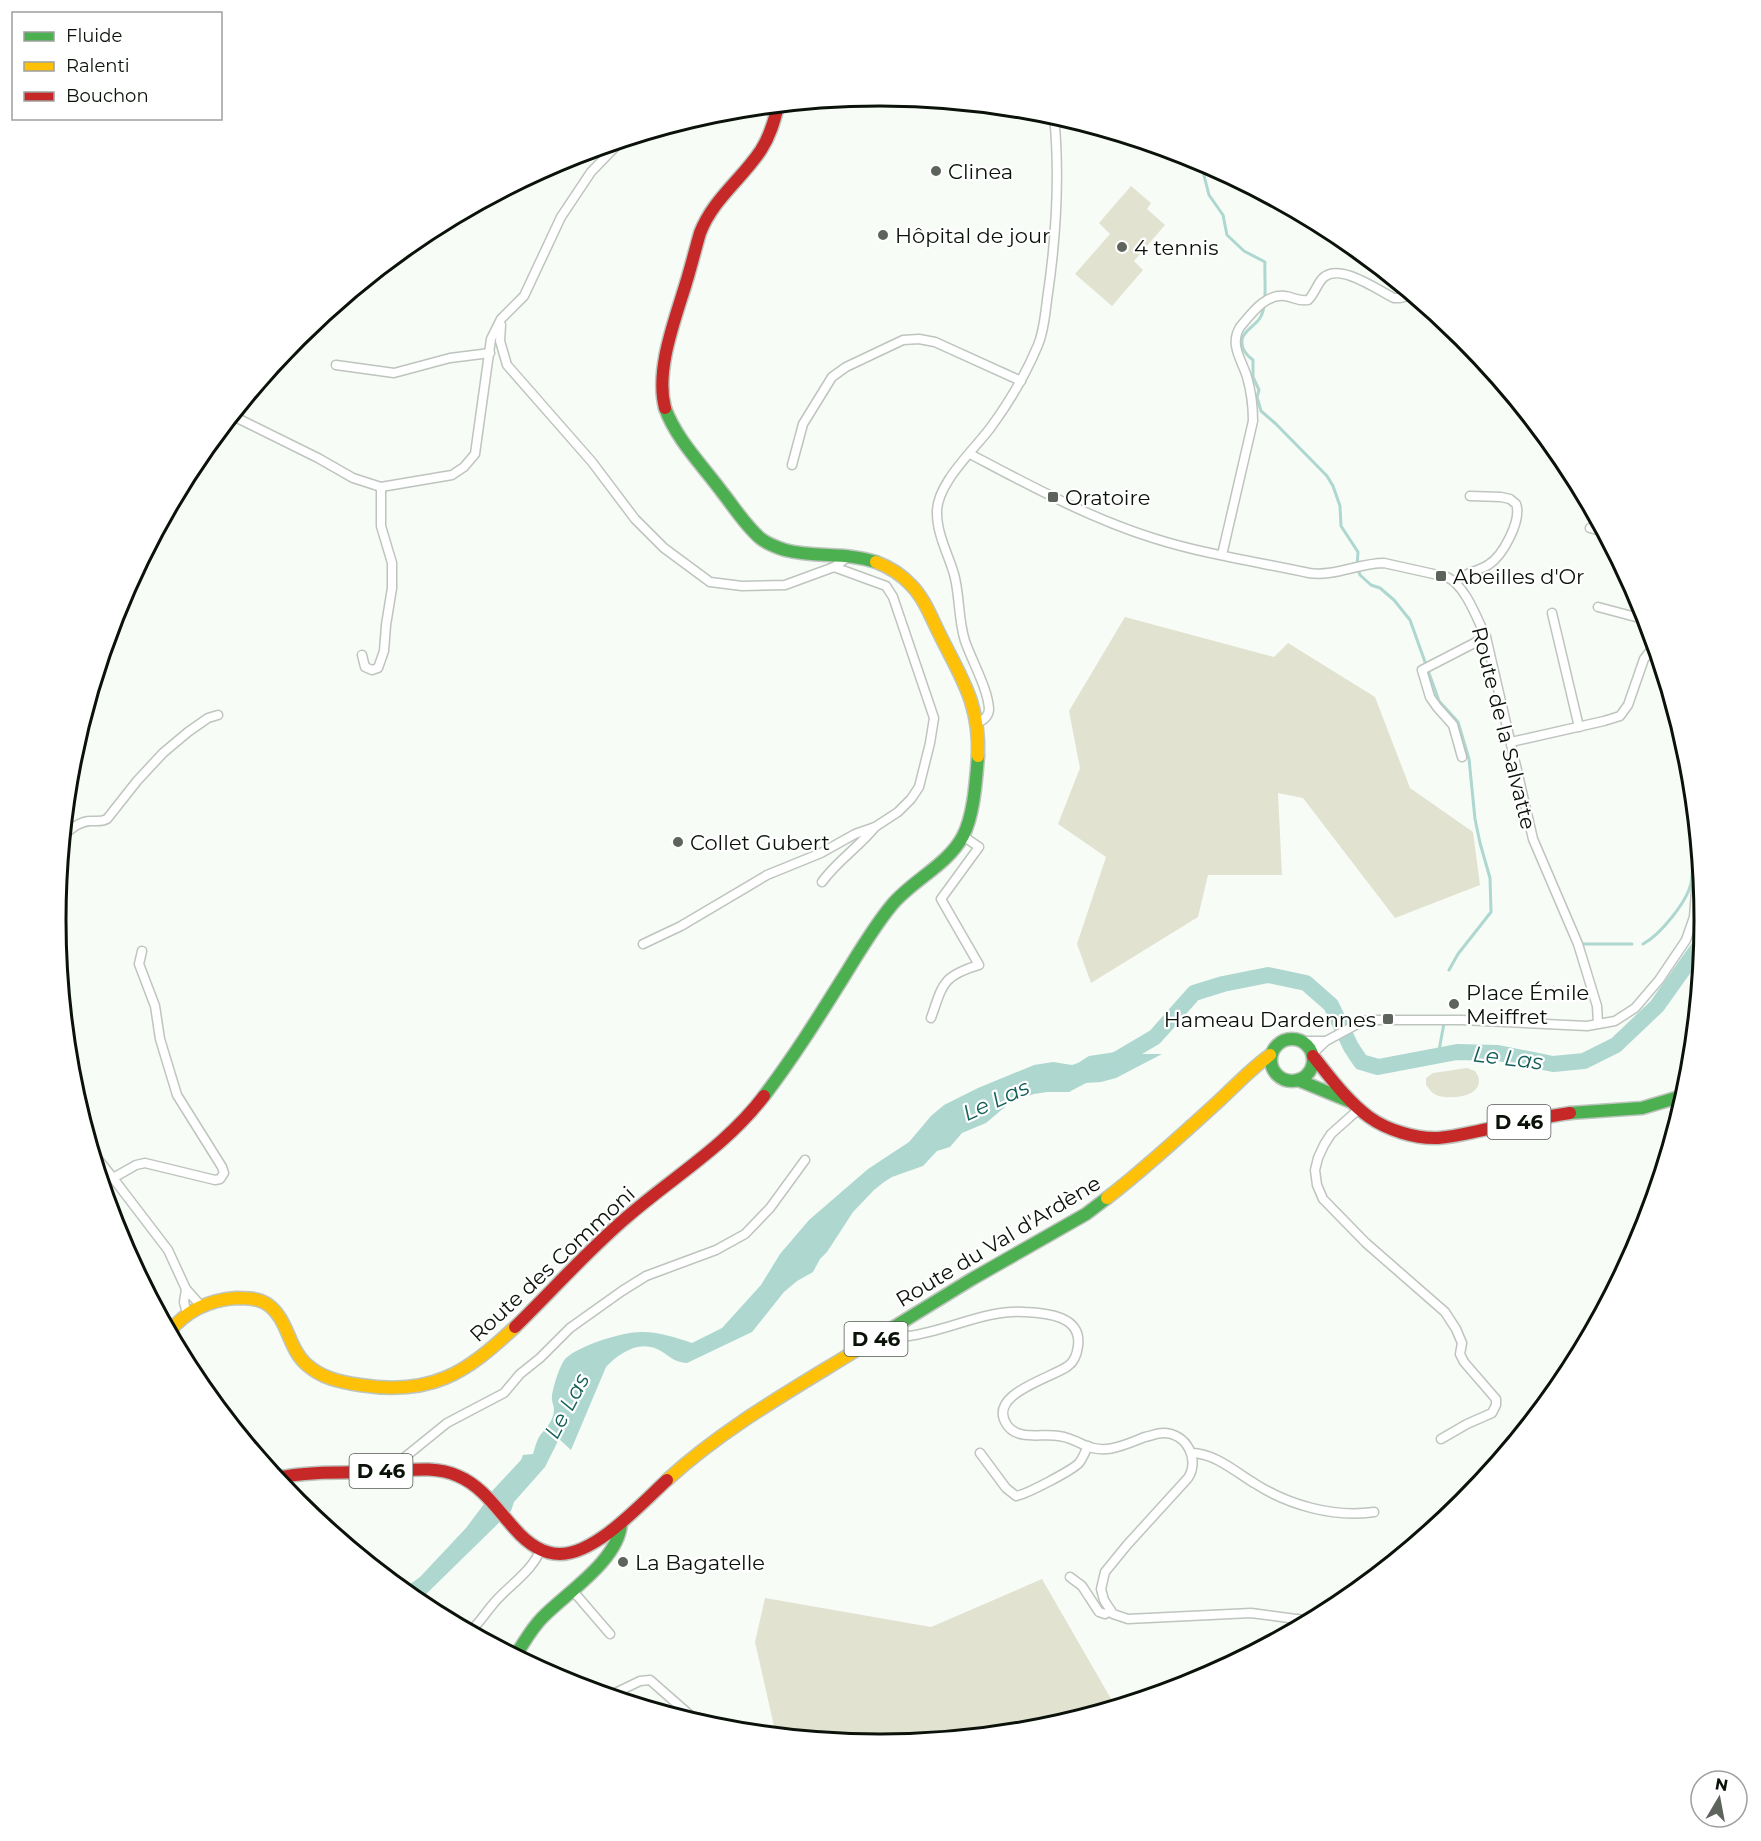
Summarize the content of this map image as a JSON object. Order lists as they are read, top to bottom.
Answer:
{
  "streets": {
    "street": [
      "Route de la Salvatte",
      "D 46",
      "Route du Val d'Ardène",
      "Route des Commoni"
    ]
  },
  "crossings": [
    ["D 46", "Route du Val d'Ardène"]
  ],
  "water": ["Le Las"],
  "places": {
    "other": [
      "Clinea",
      "Hôpital de jour",
      "4 tennis",
      "Collet Gubert",
      "Place Émile Meiffret",
      "La Bagatelle"
    ],
    "transit": ["Oratoire", "Abeilles d'Or", "Hameau Dardennes"]
  },
  "legend": ["Fluide", "Ralenti", "Bouchon"],
  "north": "top"
}
